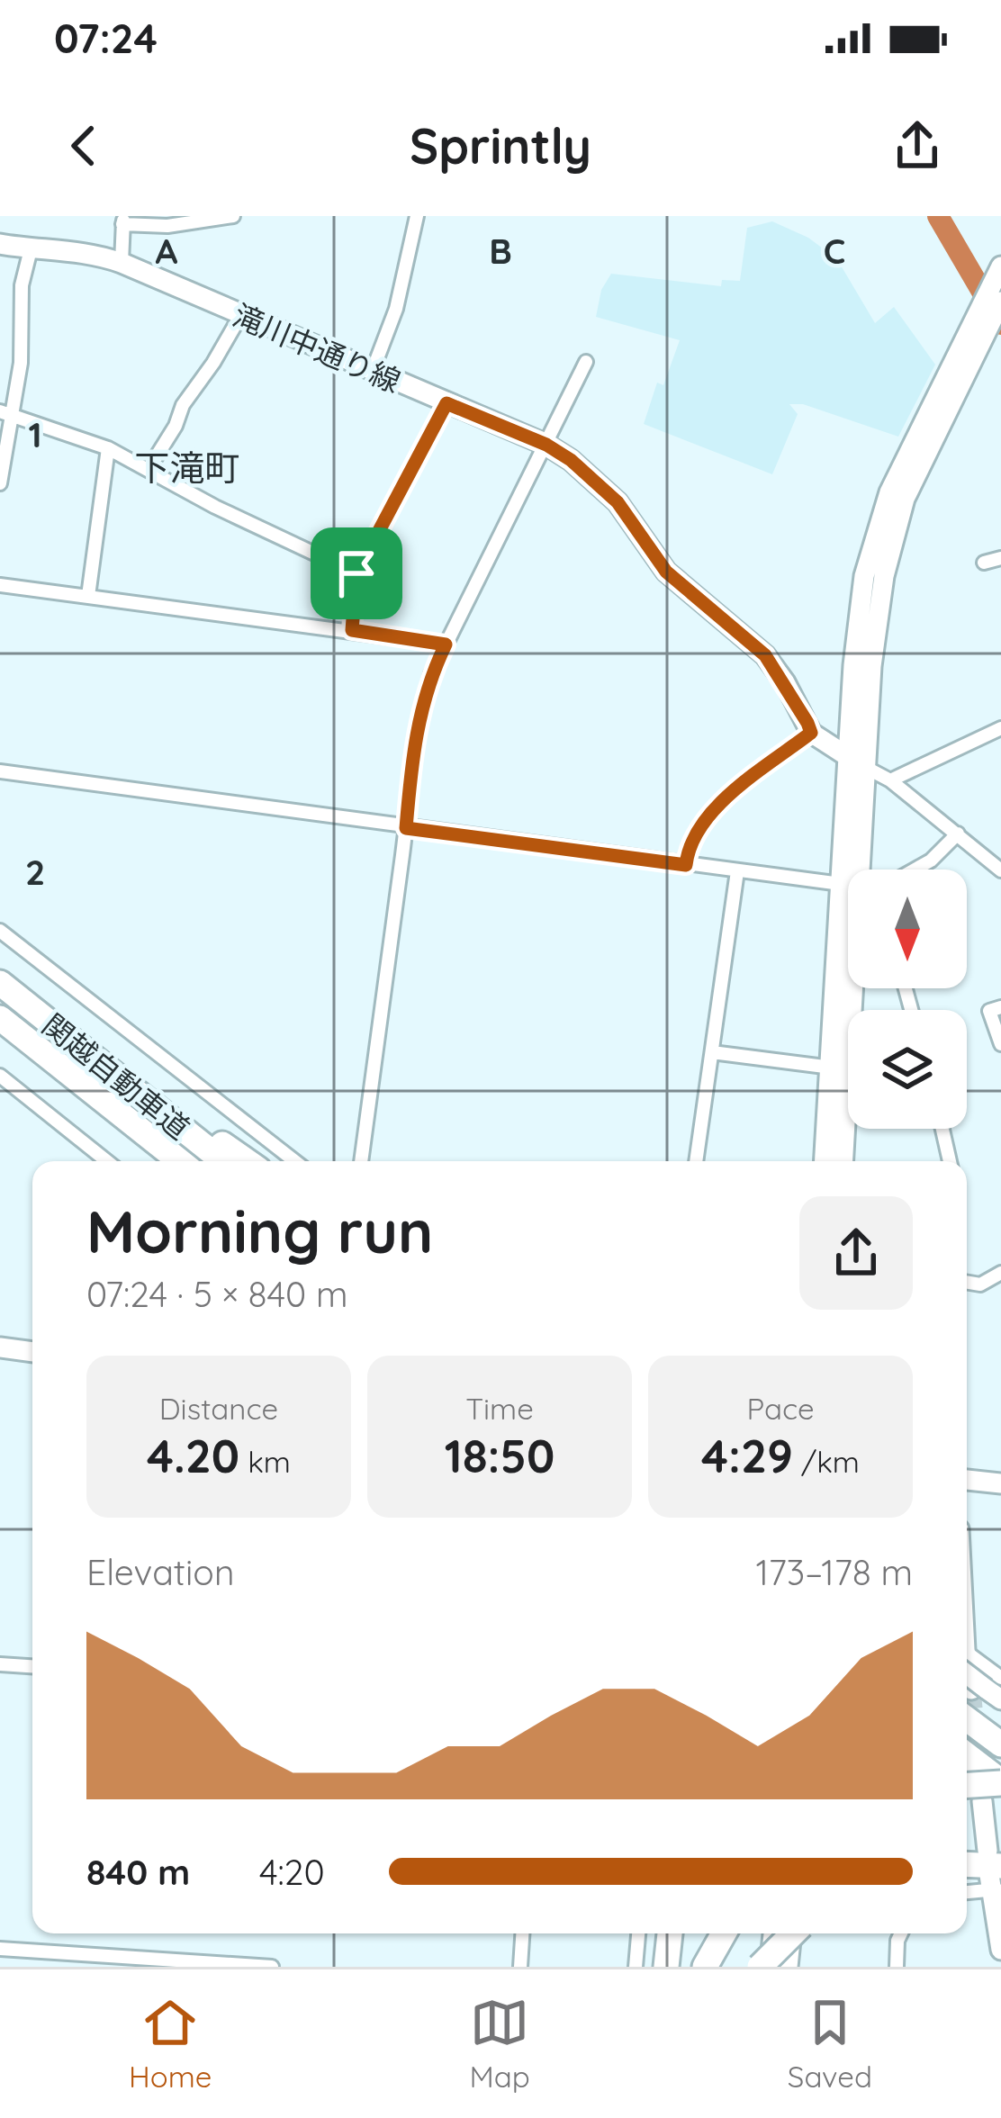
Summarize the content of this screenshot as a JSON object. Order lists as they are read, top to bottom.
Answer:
{
  "streets": {
    "highway": ["関越自動車道"],
    "main road": ["滝川中通り線"]
  },
  "districts": ["下滝町"],
  "north": "bottom",
  "page": {
    "status": "07:24",
    "header": "Sprintly",
    "heading": ["Morning run", "07:24 · 5 × 840 m"],
    "stats": [
      ["Distance", "4.20 km"],
      ["Time", "18:50"],
      ["Pace", "4:29 /km"]
    ],
    "chart": ["Elevation", "173–178 m"],
    "list": [
      {
        "name": "840 m",
        "note": "4:20"
      }
    ],
    "tabs": ["Home", "Map", "Saved"]
  },
  "grid": {
    "columns": ["A", "B", "C"],
    "rows": ["1", "2"]
  }
}
